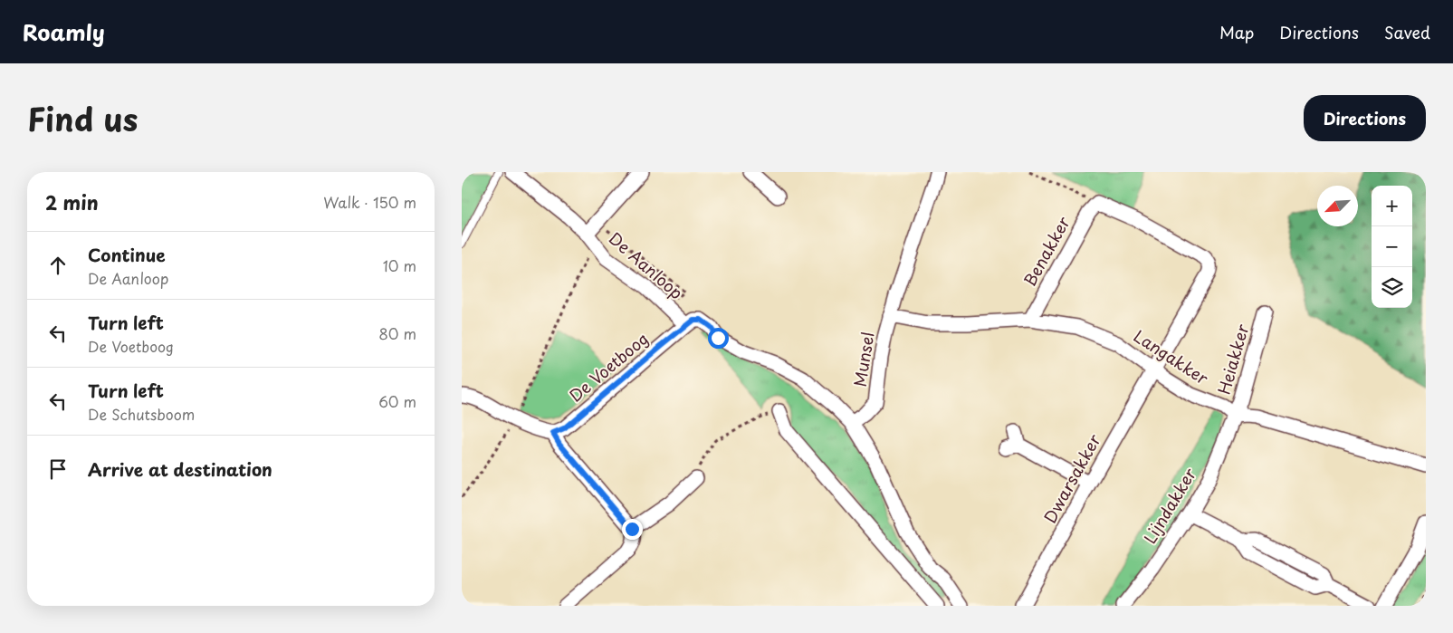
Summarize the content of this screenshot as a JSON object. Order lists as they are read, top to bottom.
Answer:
{
  "streets": {
    "street": [
      "Benakker",
      "De Aanloop",
      "Langakker",
      "Munsel",
      "Heiakker",
      "De Voetboog",
      "Dwarsakker",
      "Lijndakker"
    ]
  },
  "crossings": [
    ["Benakker", "Langakker"],
    ["Benakker", "Dwarsakker"],
    ["De Aanloop", "De Voetboog"],
    ["Langakker", "Munsel"],
    ["Langakker", "Heiakker"],
    ["Langakker", "Dwarsakker"],
    ["Langakker", "Lijndakker"],
    ["Heiakker", "Lijndakker"]
  ],
  "north": "bottom left",
  "page": {
    "header": "Roamly",
    "nav": ["Map", "Directions", "Saved"],
    "title": "Find us",
    "buttons": "Directions",
    "heading": ["2 min", "Walk · 150 m"],
    "map_buttons": ["+", "−"],
    "list": [
      ["Continue", "De Aanloop", "10 m"],
      ["Turn left", "De Voetboog", "80 m"],
      ["Turn left", "De Schutsboom", "60 m"],
      "Arrive at destination"
    ]
  }
}
